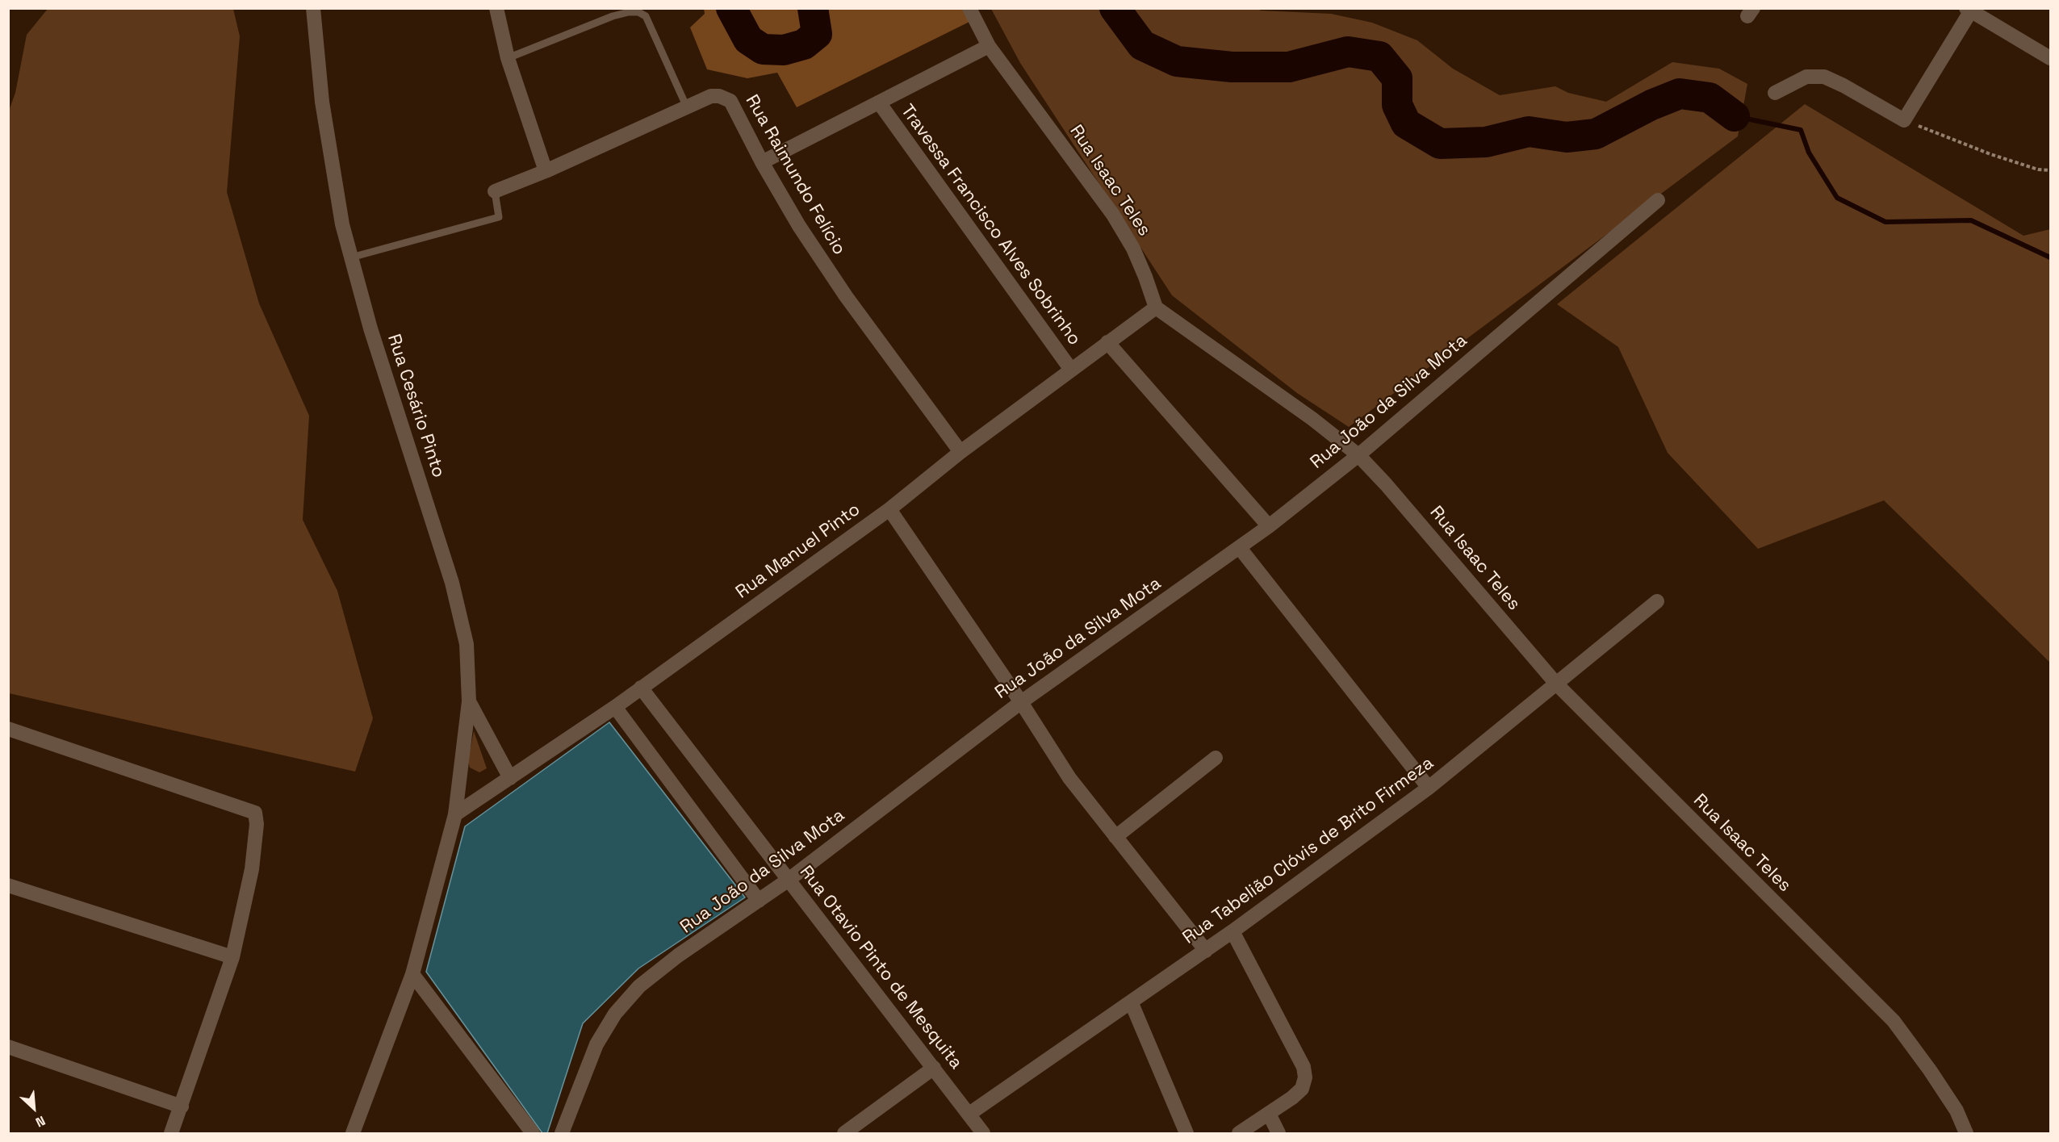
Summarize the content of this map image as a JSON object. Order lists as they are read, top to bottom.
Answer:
{
  "streets": {
    "street": [
      "Rua Raimundo Felício",
      "Rua Isaac Teles",
      "Travessa Francisco Alves Sobrinho",
      "Rua João da Silva Mota",
      "Rua Cesário Pinto",
      "Rua Manuel Pinto",
      "Rua Tabelião Clóvis de Brito Firmeza",
      "Rua Otavio Pinto de Mesquita"
    ]
  },
  "crossings": [
    ["Rua Raimundo Felício", "Rua Manuel Pinto"],
    ["Rua Isaac Teles", "Rua João da Silva Mota"],
    ["Rua Isaac Teles", "Rua Manuel Pinto"],
    ["Rua Isaac Teles", "Rua Tabelião Clóvis de Brito Firmeza"],
    ["Travessa Francisco Alves Sobrinho", "Rua Manuel Pinto"],
    ["Rua João da Silva Mota", "Rua Otavio Pinto de Mesquita"],
    ["Rua Cesário Pinto", "Rua Manuel Pinto"],
    ["Rua Manuel Pinto", "Rua Otavio Pinto de Mesquita"],
    ["Rua Tabelião Clóvis de Brito Firmeza", "Rua Otavio Pinto de Mesquita"]
  ],
  "north": "bottom right"
}
